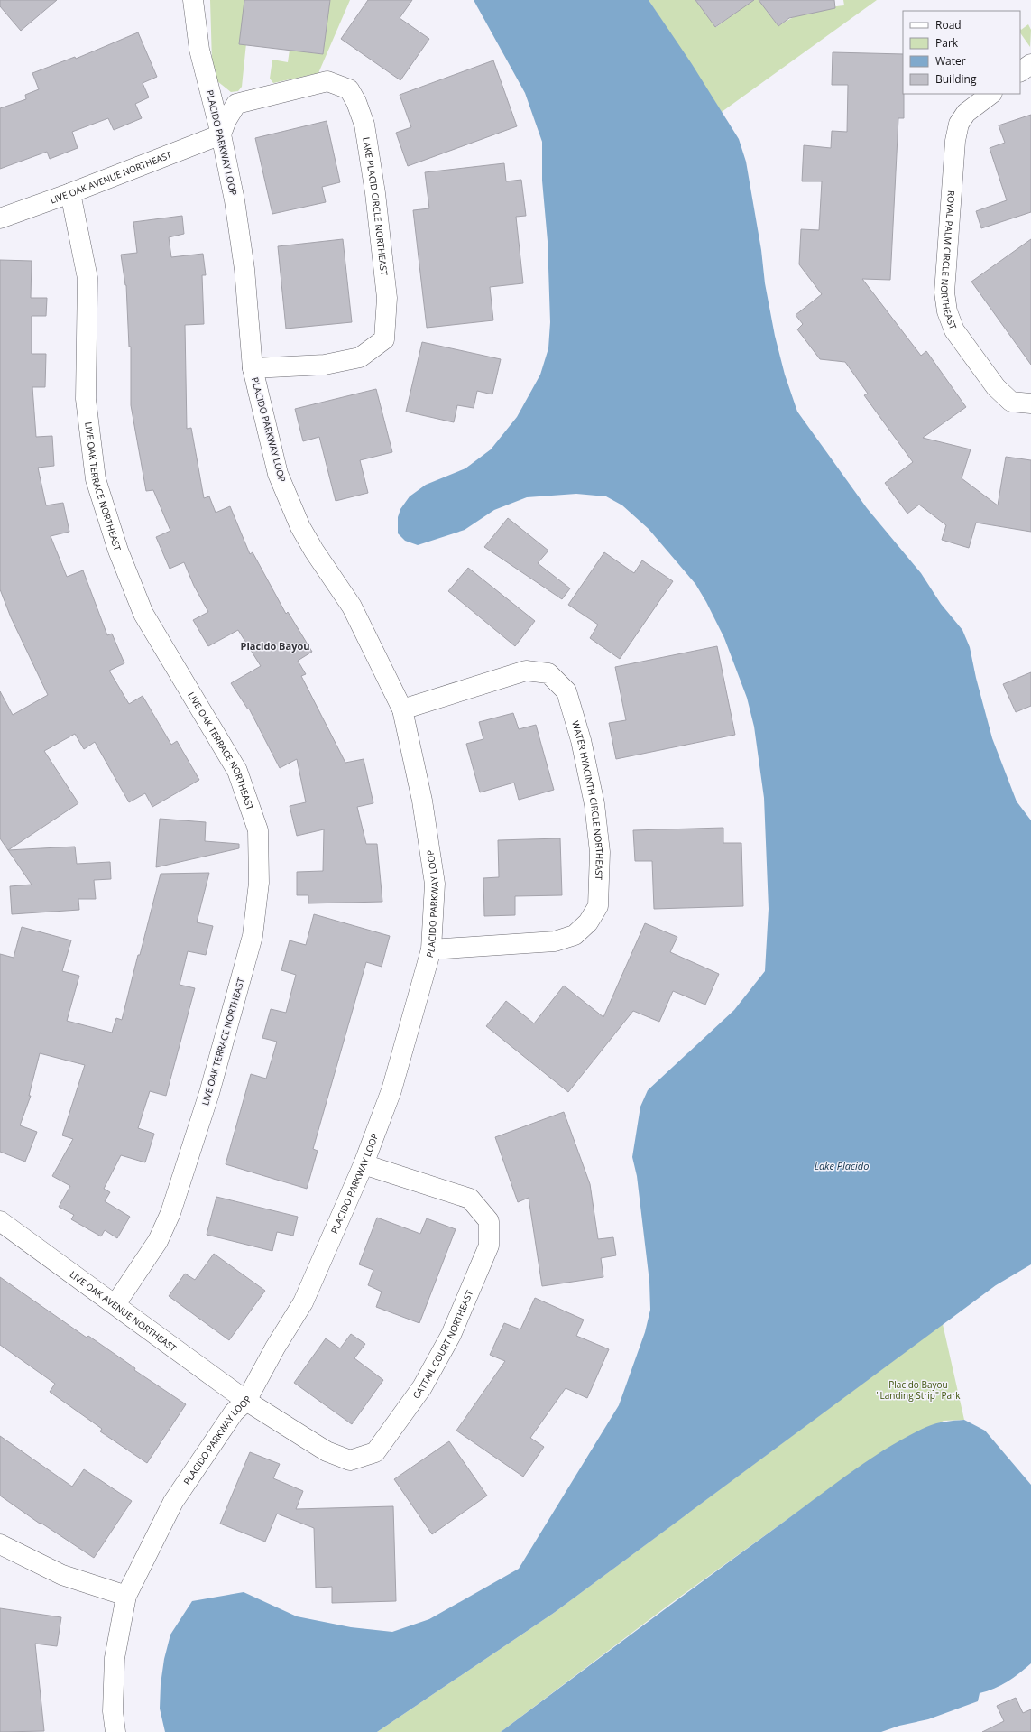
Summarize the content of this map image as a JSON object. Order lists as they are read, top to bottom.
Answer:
{
  "streets": {
    "street": [
      "PLACIDO PARKWAY LOOP",
      "LIVE OAK AVENUE NORTHEAST",
      "LAKE PLACID CIRCLE NORTHEAST",
      "ROYAL PALM CIRCLE NORTHEAST",
      "LIVE OAK TERRACE NORTHEAST",
      "WATER HYACINTH CIRCLE NORTHEAST",
      "CATTAIL COURT NORTHEAST"
    ]
  },
  "crossings": [
    ["PLACIDO PARKWAY LOOP", "LIVE OAK AVENUE NORTHEAST"],
    ["PLACIDO PARKWAY LOOP", "LAKE PLACID CIRCLE NORTHEAST"],
    ["PLACIDO PARKWAY LOOP", "WATER HYACINTH CIRCLE NORTHEAST"],
    ["PLACIDO PARKWAY LOOP", "CATTAIL COURT NORTHEAST"],
    ["LIVE OAK AVENUE NORTHEAST", "LAKE PLACID CIRCLE NORTHEAST"],
    ["LIVE OAK AVENUE NORTHEAST", "LIVE OAK TERRACE NORTHEAST"],
    ["LIVE OAK AVENUE NORTHEAST", "CATTAIL COURT NORTHEAST"]
  ],
  "districts": ["Placido Bayou"],
  "water": ["Lake Placido"],
  "parks": ["Placido Bayou \"Landing Strip\" Park"],
  "legend": [
    "Road",
    "Park",
    "Water",
    "Building"
  ]
}
